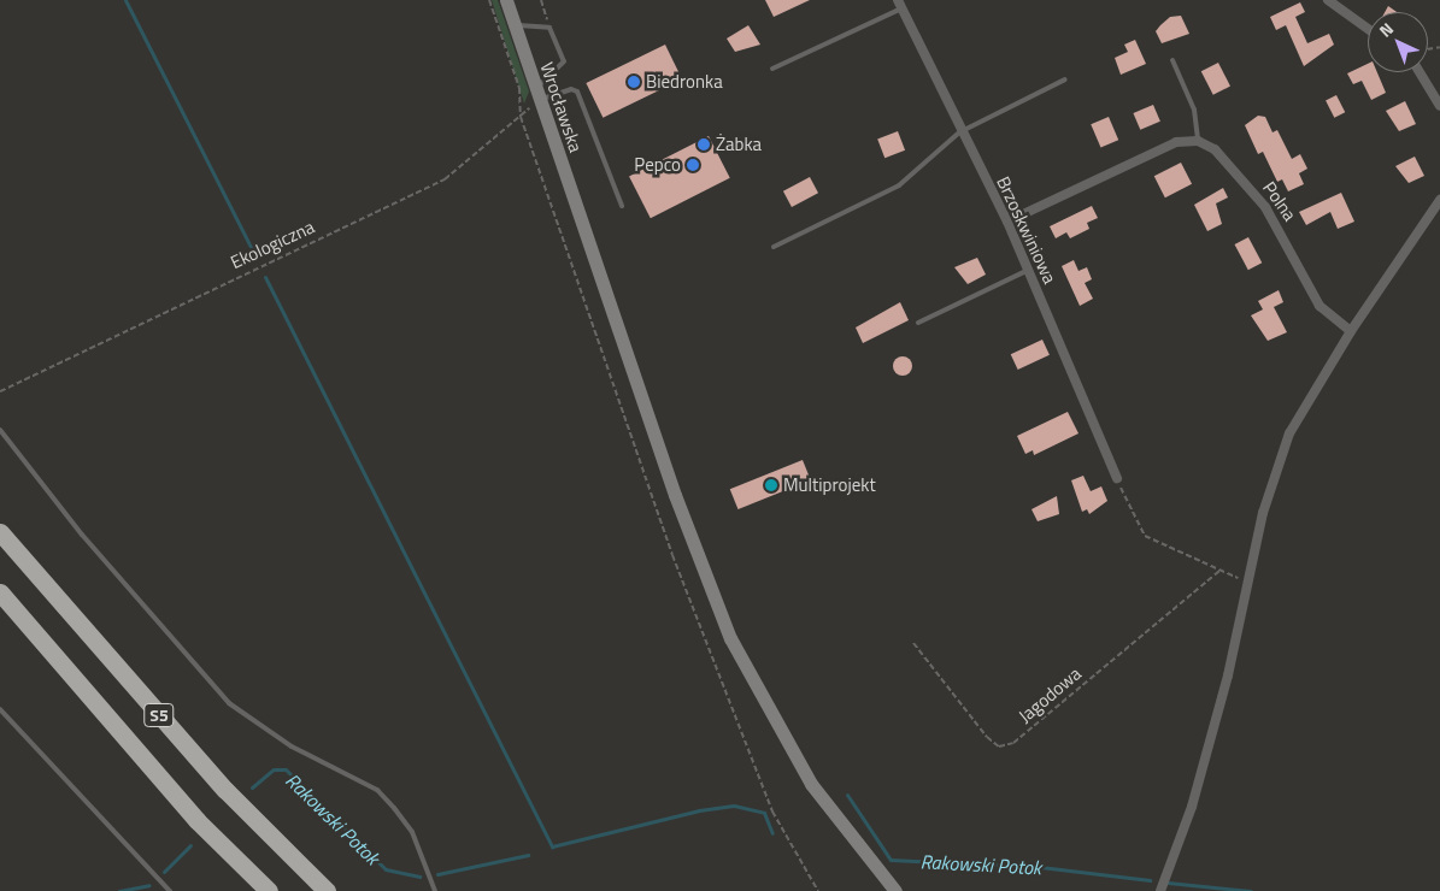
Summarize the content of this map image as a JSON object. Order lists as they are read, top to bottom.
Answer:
{
  "streets": {
    "highway": ["S5"],
    "main road": ["Wrocławska"],
    "street": ["Polna", "Brzoskwiniowa"],
    "path": ["Ekologiczna", "Jagodowa"]
  },
  "crossings": [
    ["Wrocławska", "Ekologiczna"]
  ],
  "water": ["Rakowski Potok"],
  "places": [
    "Biedronka",
    "Żabka",
    "Pepco",
    "Multiprojekt"
  ],
  "north": "top left"
}
